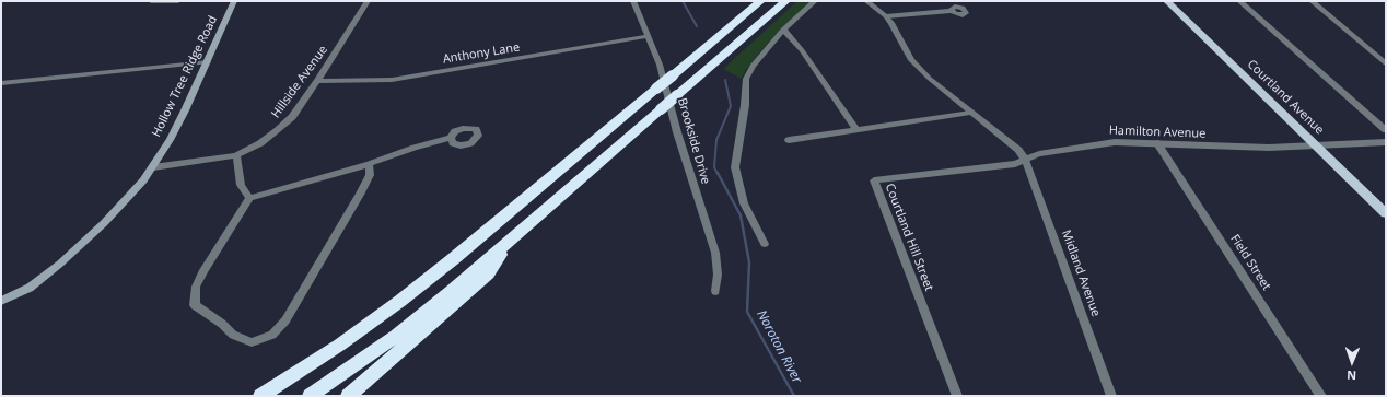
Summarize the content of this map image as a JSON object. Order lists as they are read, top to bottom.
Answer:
{
  "streets": {
    "main road": ["Hollow Tree Ridge Road", "Courtland Avenue"],
    "street": [
      "Anthony Lane",
      "Hillside Avenue",
      "Hamilton Avenue",
      "Brookside Drive",
      "Courtland Hill Street",
      "Field Street",
      "Midland Avenue"
    ]
  },
  "crossings": [
    ["Anthony Lane", "Hillside Avenue"],
    ["Anthony Lane", "Brookside Drive"],
    ["Hollow Tree Ridge Road", "Hillside Avenue"],
    ["Courtland Avenue", "Hamilton Avenue"],
    ["Hamilton Avenue", "Courtland Hill Street"],
    ["Hamilton Avenue", "Field Street"],
    ["Hamilton Avenue", "Midland Avenue"],
    ["Courtland Hill Street", "Midland Avenue"]
  ],
  "water": ["Noroton River"],
  "north": "bottom"
}
